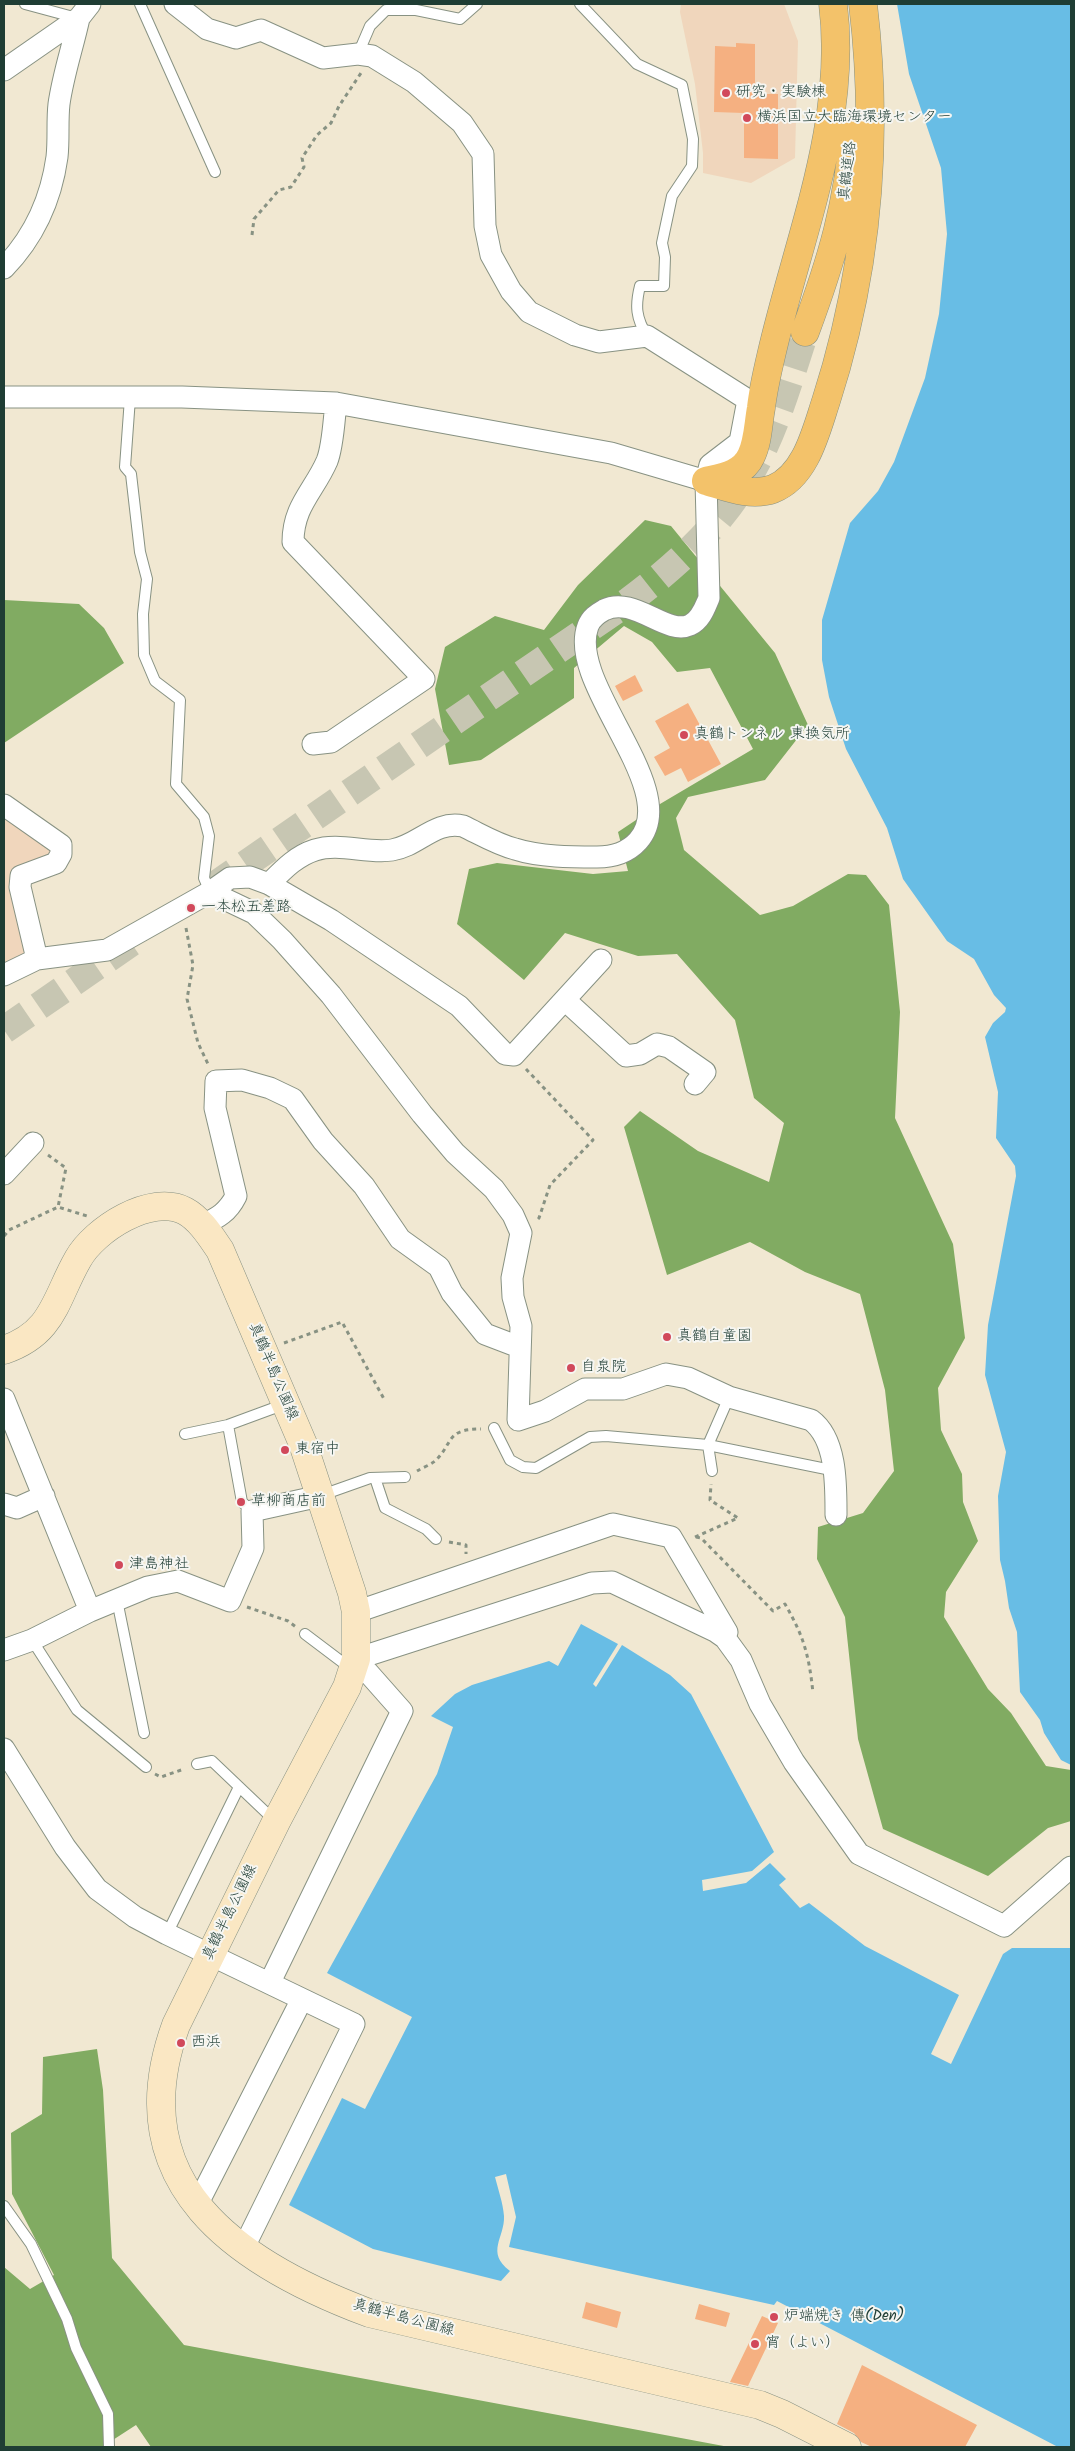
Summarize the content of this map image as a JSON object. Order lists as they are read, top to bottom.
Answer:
{
  "streets": {
    "highway": ["真鶴道路"],
    "main road": ["真鶴半島公園線"]
  },
  "places": [
    "研究・実験棟",
    "横浜国立大臨海環境センター",
    "真鶴トンネル 東換気所",
    "一本松五差路",
    "真鶴自童園",
    "自泉院",
    "東宿中",
    "草柳商店前",
    "津島神社",
    "西浜",
    "炉端焼き 傳(Den)",
    "宵（よい）"
  ]
}
